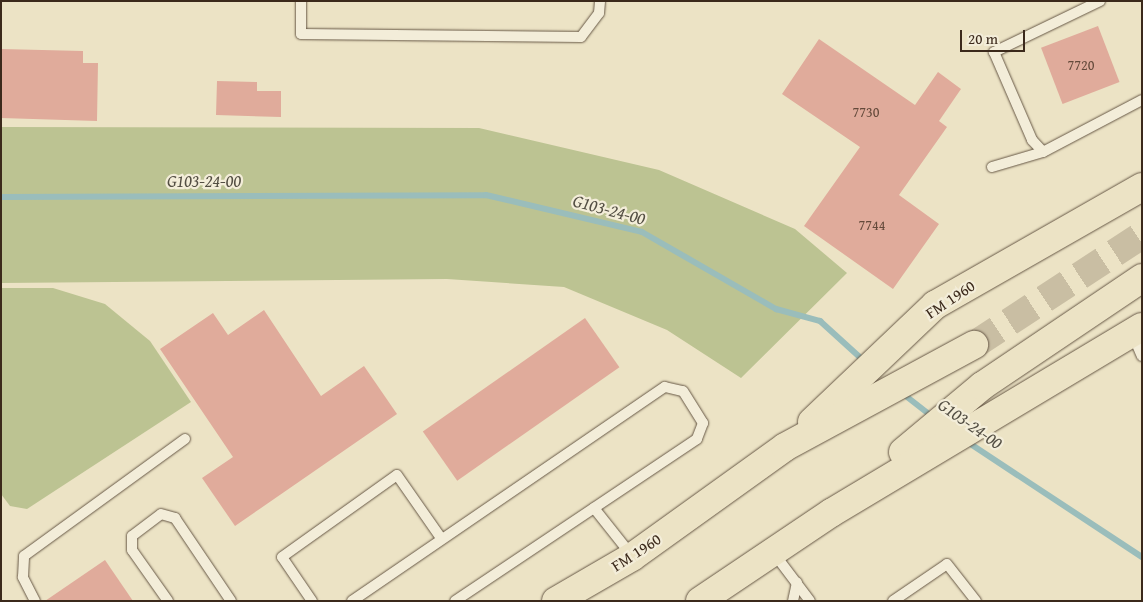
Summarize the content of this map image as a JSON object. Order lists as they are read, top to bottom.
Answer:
{
  "streets": {
    "main road": ["FM 1960"]
  },
  "water": ["G103-24-00"],
  "house_numbers": ["7720", "7730", "7744"],
  "scale_bar": "20 m"
}
